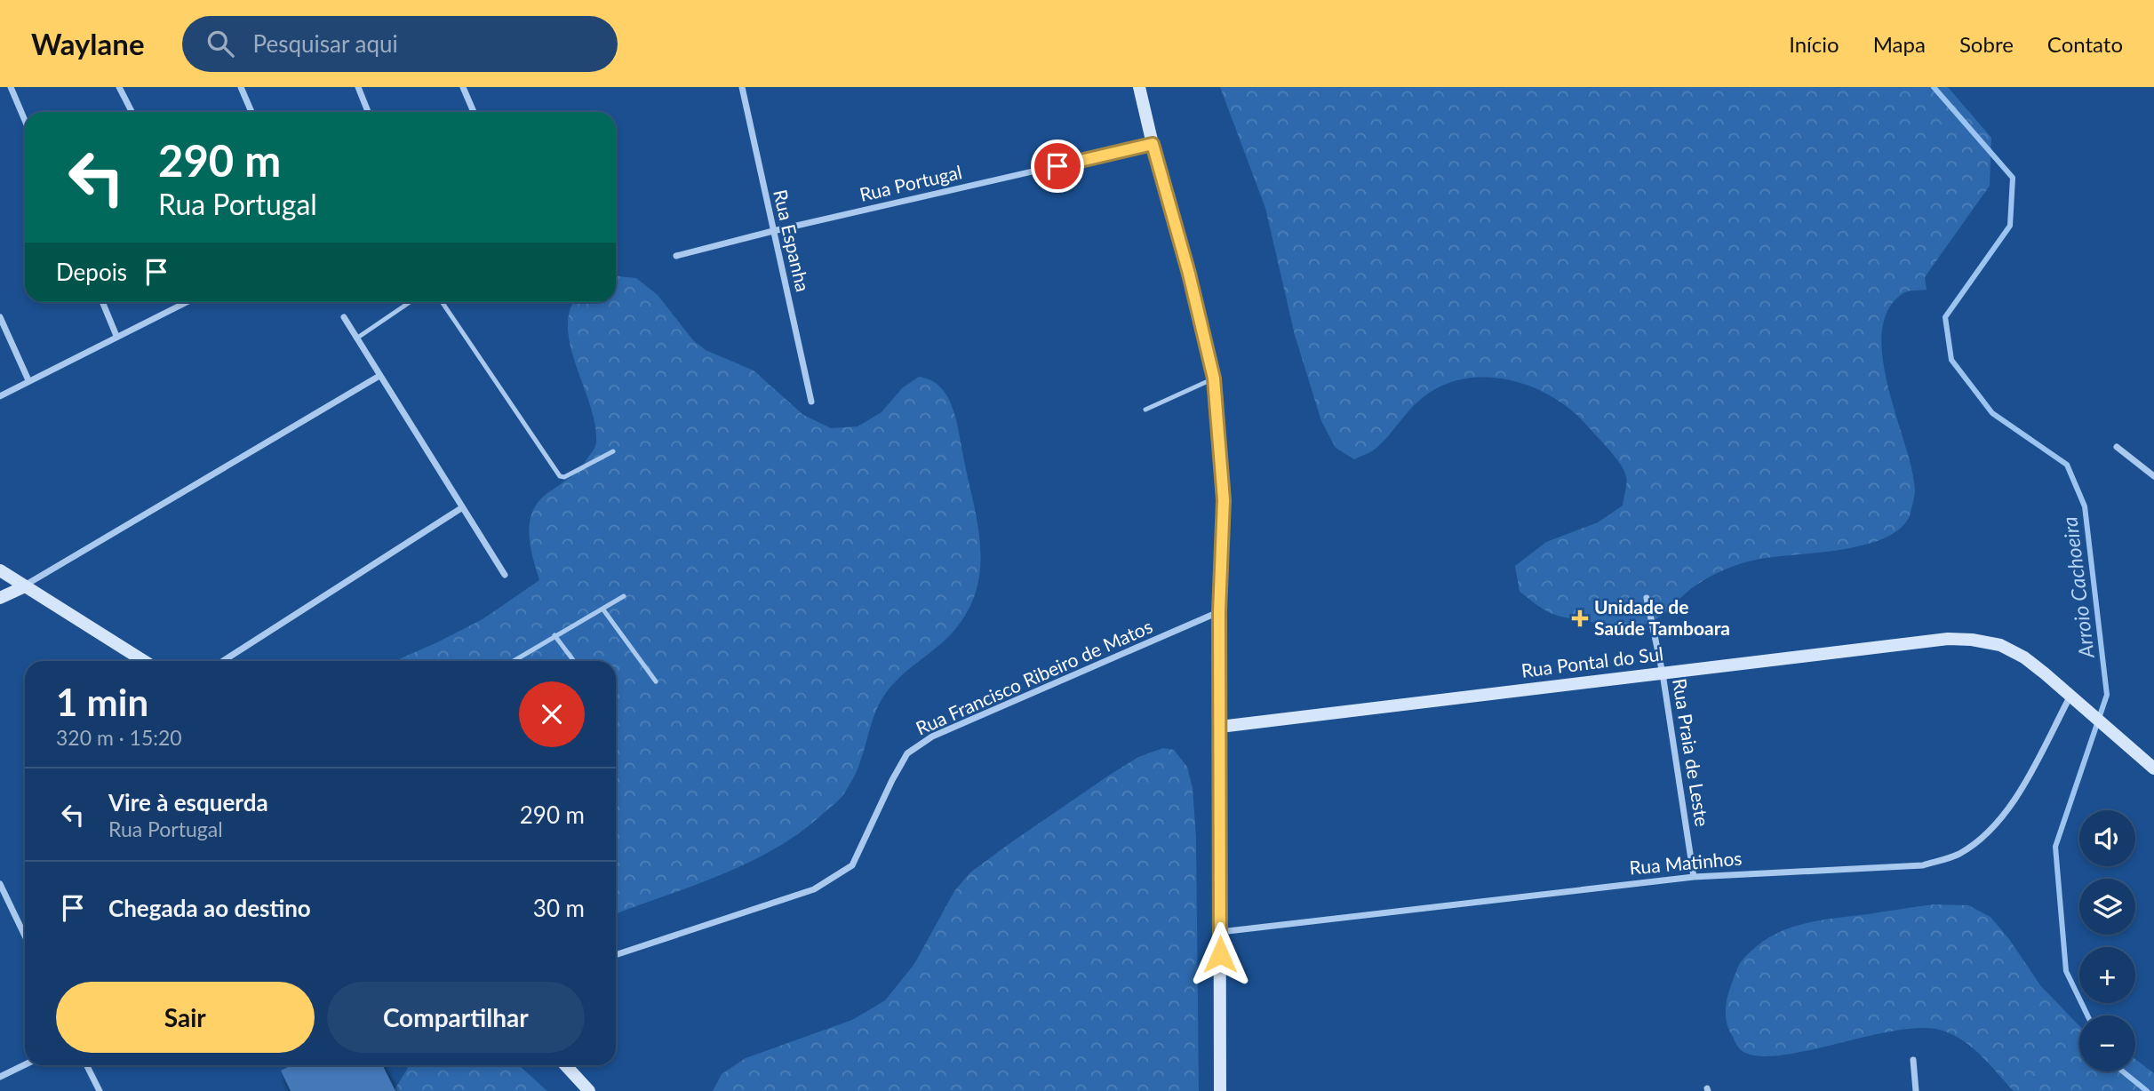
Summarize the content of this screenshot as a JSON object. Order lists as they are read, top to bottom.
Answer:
{
  "streets": {
    "street": [
      "Rua Portugal",
      "Rua Espanha",
      "Rua Pontal do Sul",
      "Rua Francisco Ribeiro de Matos",
      "Rua Praia de Leste",
      "Rua Matinhos"
    ]
  },
  "crossings": [
    ["Rua Portugal", "Rua Espanha"],
    ["Rua Pontal do Sul", "Rua Praia de Leste"],
    ["Rua Pontal do Sul", "Rua Matinhos"],
    ["Rua Praia de Leste", "Rua Matinhos"]
  ],
  "water": ["Arroio Cachoeira"],
  "places": {
    "health": ["Unidade de Saúde Tamboara"]
  },
  "page": {
    "header": "Waylane",
    "search": "Pesquisar aqui",
    "nav": [
      "Início",
      "Mapa",
      "Sobre",
      "Contato"
    ],
    "turn": ["290 m", "Rua Portugal"],
    "then": "Depois",
    "heading": ["1 min", "320 m · 15:20"],
    "list": [
      {
        "name": "Vire à esquerda",
        "note": "Rua Portugal",
        "value": "290 m"
      },
      {
        "name": "Chegada ao destino",
        "value": "30 m"
      }
    ],
    "map_buttons": ["+", "−"],
    "buttons": ["Sair", "Compartilhar"]
  }
}
